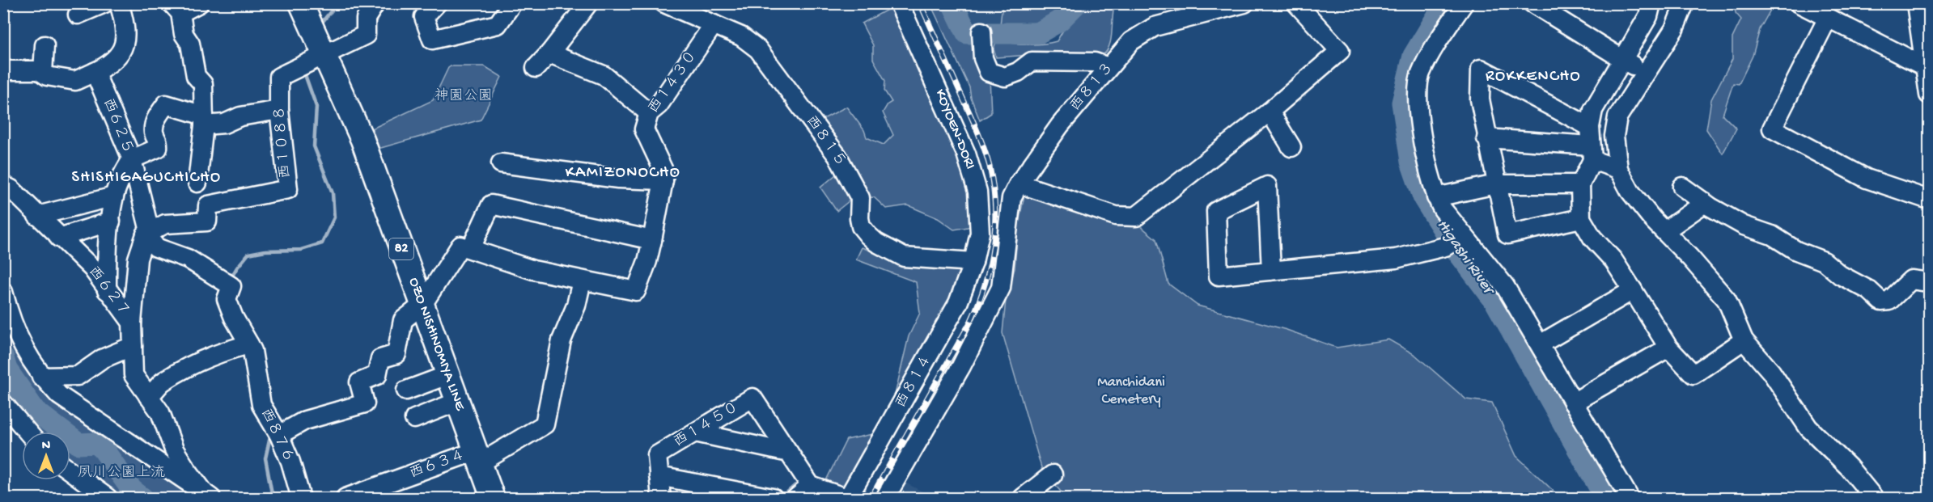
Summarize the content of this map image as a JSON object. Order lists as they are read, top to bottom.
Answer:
{
  "streets": {
    "main road": ["82", "OZO NISHINOMIYA LINE"],
    "street": [
      "西１４３０",
      "西８１３",
      "西６２５",
      "KOYOEN-DORI",
      "西８１５",
      "西１０８８",
      "西６２７",
      "西８１４",
      "西１４５０",
      "西８７６",
      "西６３４"
    ]
  },
  "crossings": [
    ["西１４３０", "西８１５"],
    ["西６２５", "西６２７"],
    ["KOYOEN-DORI", "西８１５"],
    ["KOYOEN-DORI", "西８１４"],
    ["西８１５", "西８１４"],
    ["西１０８８", "OZO NISHINOMIYA LINE"],
    ["西１０８８", "西８７６"],
    ["OZO NISHINOMIYA LINE", "西６３４"]
  ],
  "districts": ["ROKKENCHO", "KAMIZONOCHO", "SHISHIGAGUCHICHO"],
  "water": ["Higashi River"],
  "parks": ["神園公園", "Manchidani Cemetery", "夙川公園上流"],
  "north": "top"
}
